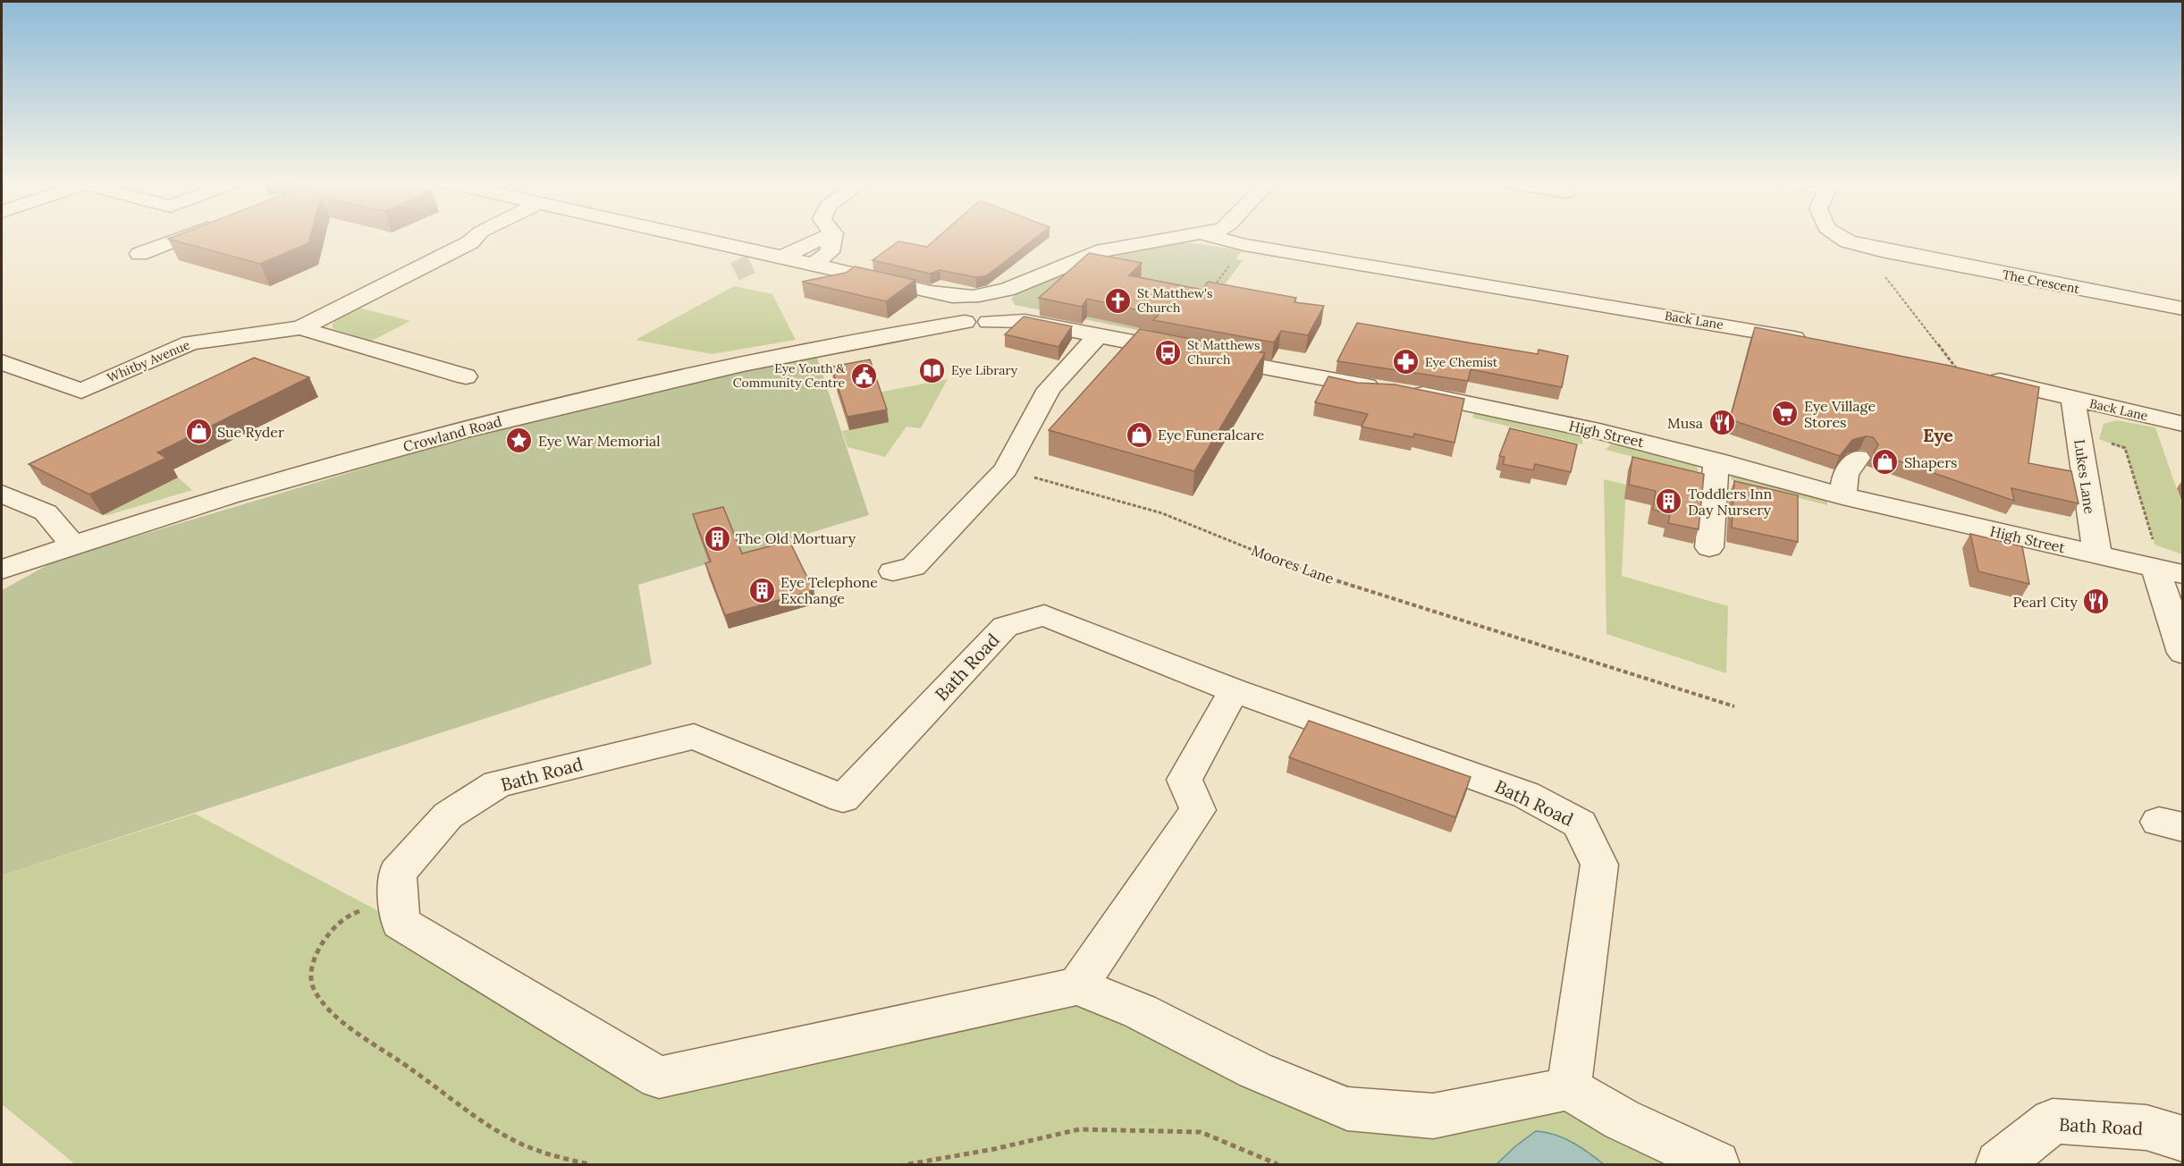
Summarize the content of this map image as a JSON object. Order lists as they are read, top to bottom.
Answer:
{
  "streets": {
    "street": [
      "The Crescent",
      "Back Lane",
      "Whitby Avenue",
      "Crowland Road",
      "High Street",
      "Lukes Lane",
      "Bath Road"
    ],
    "path": ["Moores Lane"]
  },
  "crossings": [
    ["Back Lane", "Lukes Lane"],
    ["High Street", "Lukes Lane"]
  ],
  "districts": ["Eye"],
  "places": {
    "church": ["St Matthew's Church"],
    "bus stop": ["St Matthews Church"],
    "pharmacy": ["Eye Chemist"],
    "library": ["Eye Library"],
    "public building": ["Eye Youth & Community Centre"],
    "supermarket": ["Eye Village Stores"],
    "restaurant": ["Musa", "Pearl City"],
    "shop": ["Sue Ryder", "Eye Funeralcare", "Shapers"],
    "place": ["Eye War Memorial"],
    "building": ["Toddlers Inn Day Nursery", "The Old Mortuary", "Eye Telephone Exchange"]
  }
}
